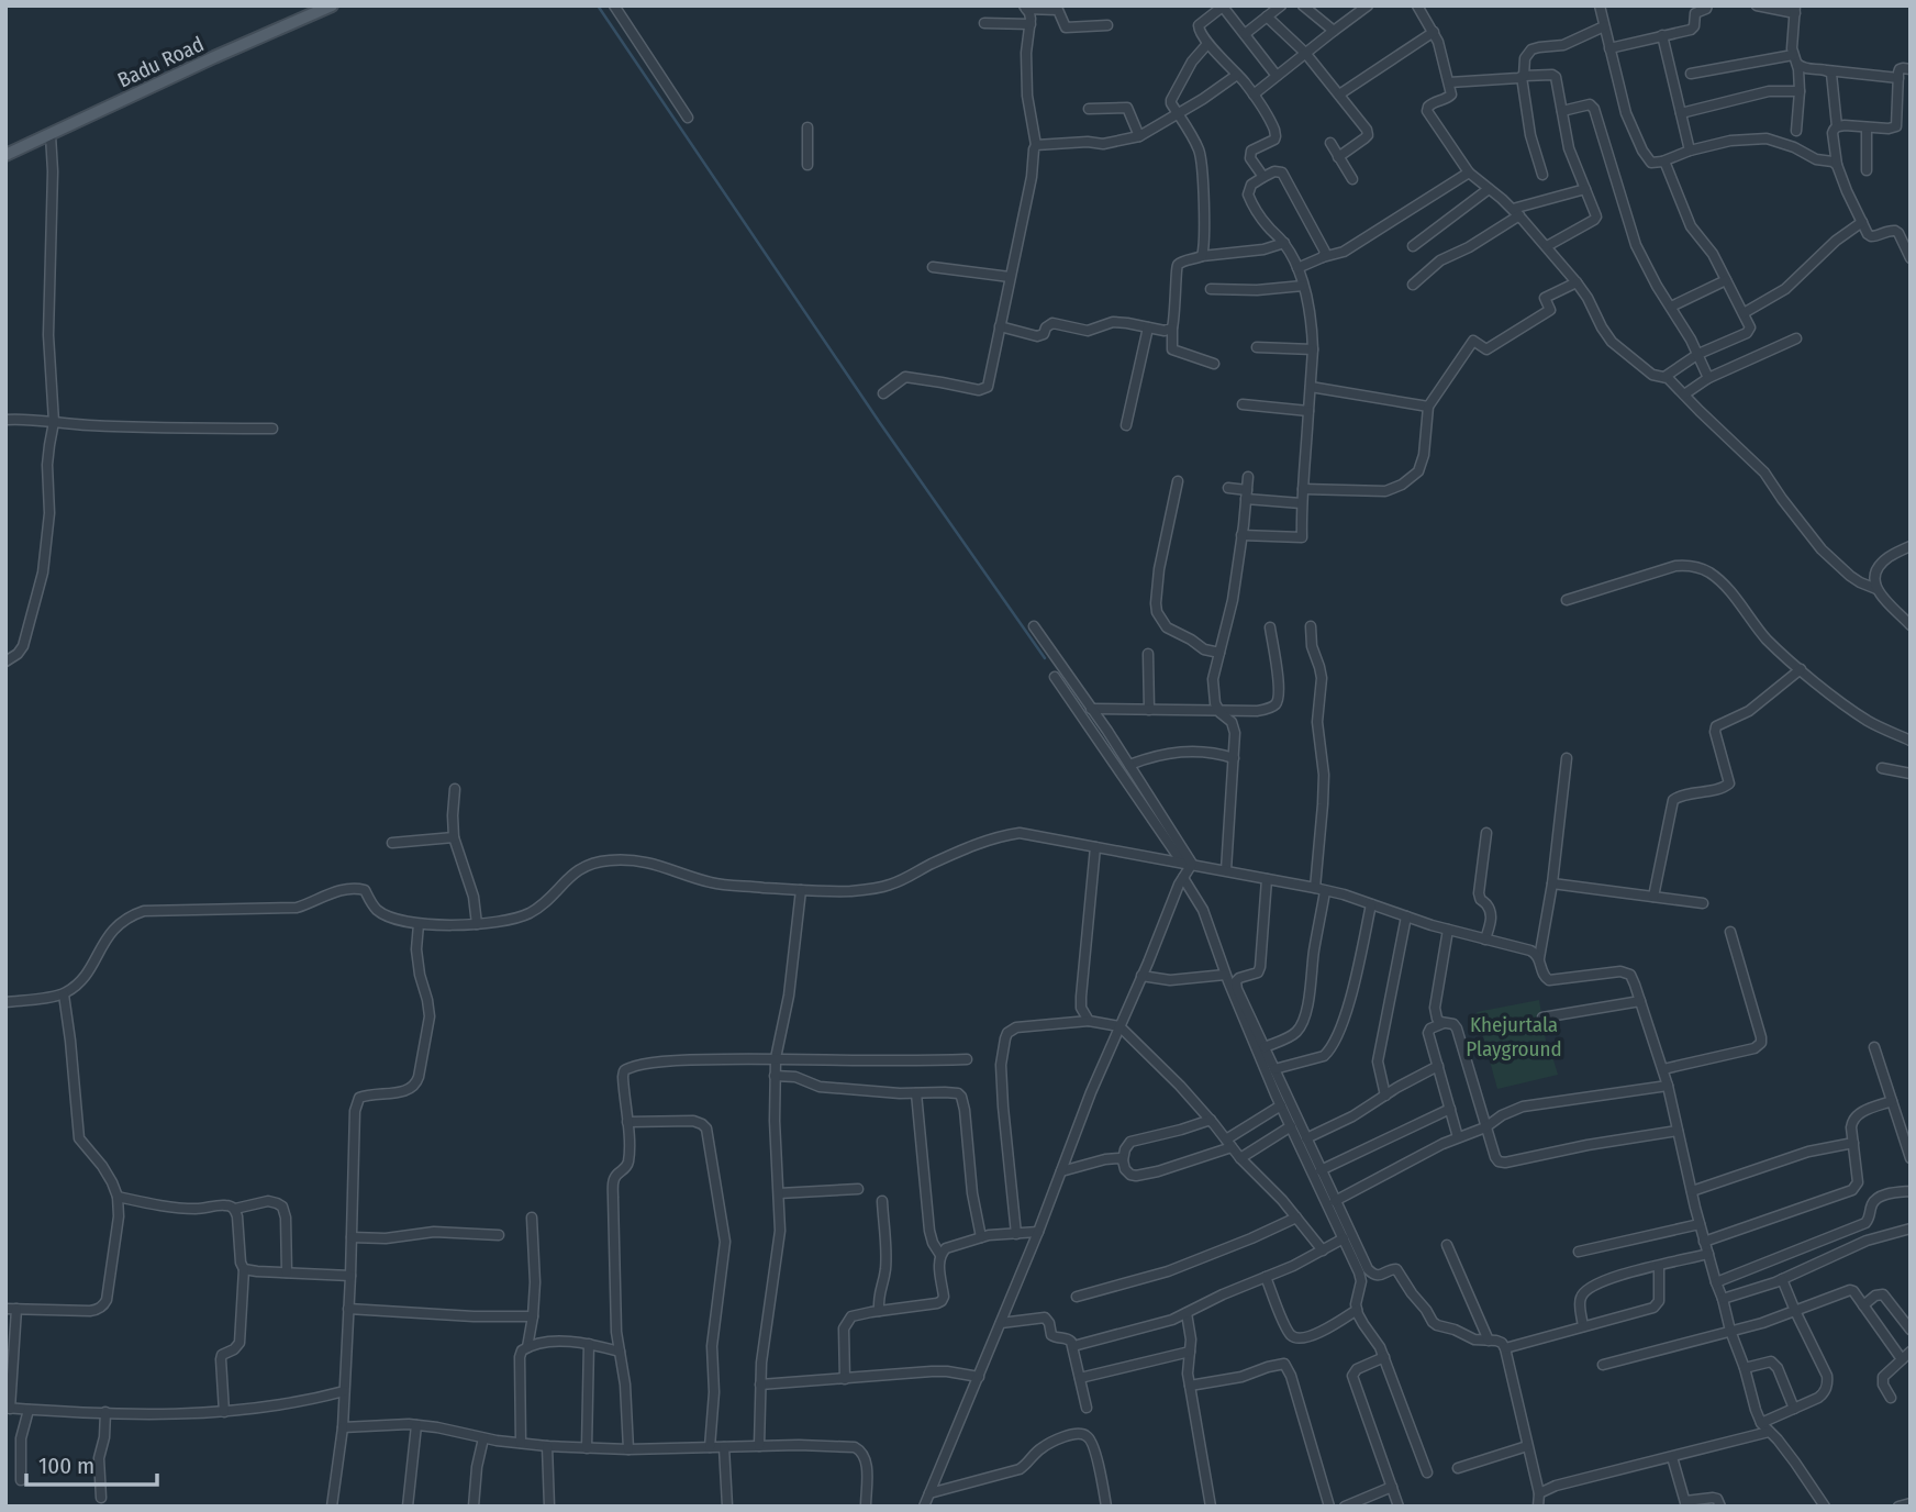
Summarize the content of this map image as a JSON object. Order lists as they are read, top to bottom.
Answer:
{
  "streets": {
    "main road": ["Badu Road"]
  },
  "parks": ["Khejurtala Playground"],
  "scale_bar": "100 m"
}
